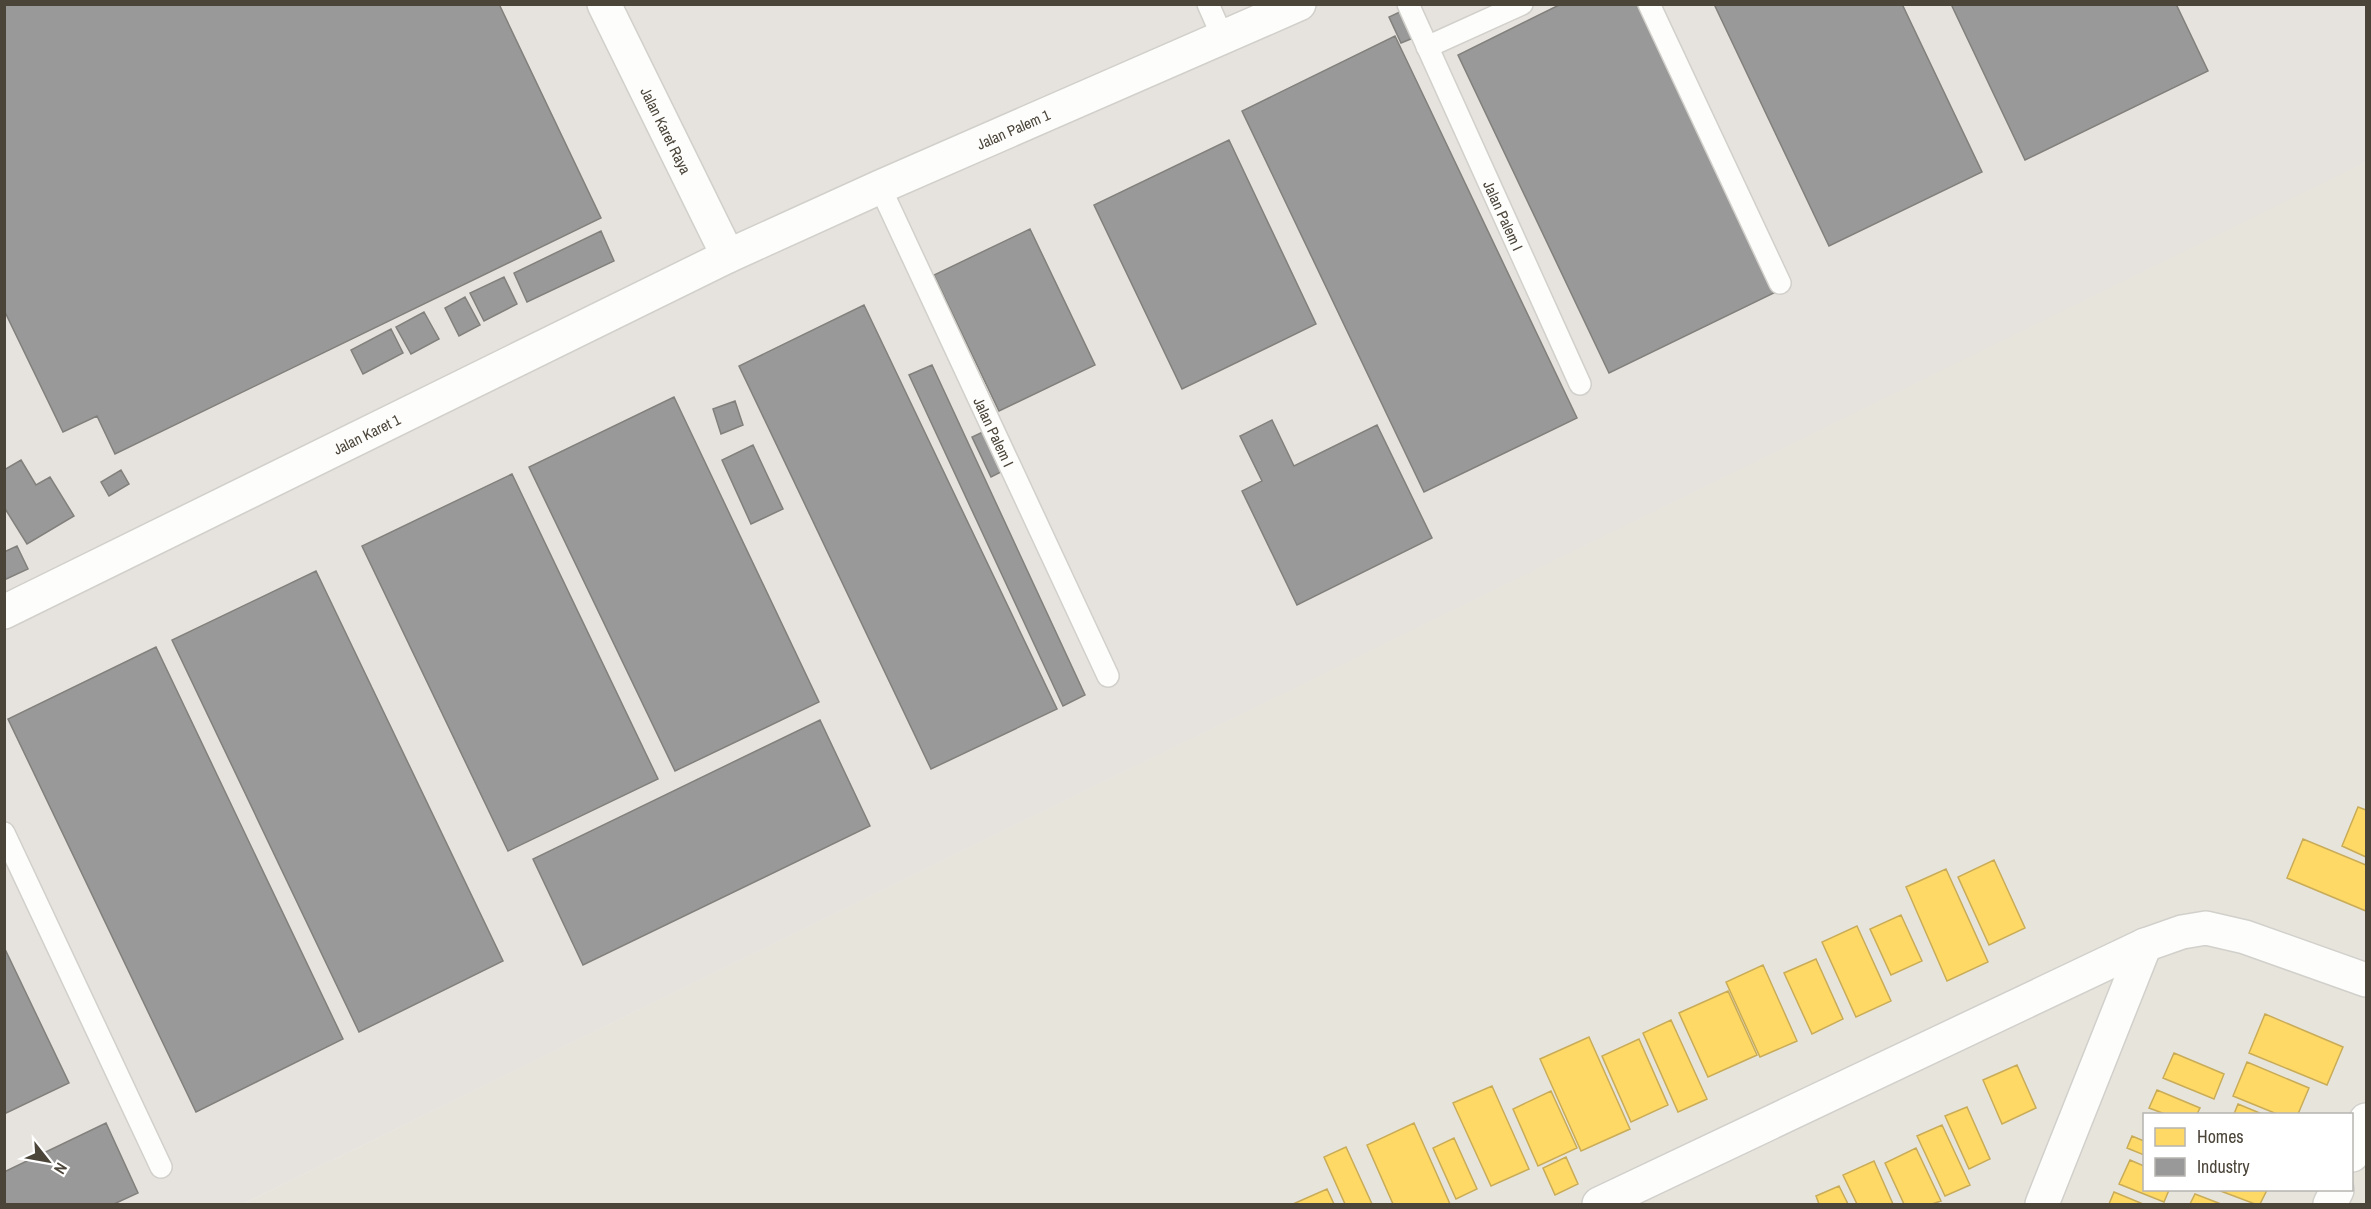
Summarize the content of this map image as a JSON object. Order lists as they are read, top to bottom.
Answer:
{
  "streets": {
    "street": ["Jalan Palem 1", "Jalan Karet Raya", "Jalan Karet 1"],
    "lane": ["Jalan Palem I"]
  },
  "crossings": [
    ["Jalan Palem 1", "Jalan Karet Raya"],
    ["Jalan Palem 1", "Jalan Palem I"],
    ["Jalan Palem 1", "Jalan Karet 1"],
    ["Jalan Karet Raya", "Jalan Karet 1"]
  ],
  "legend": ["Homes", "Industry"],
  "north": "bottom right"
}
